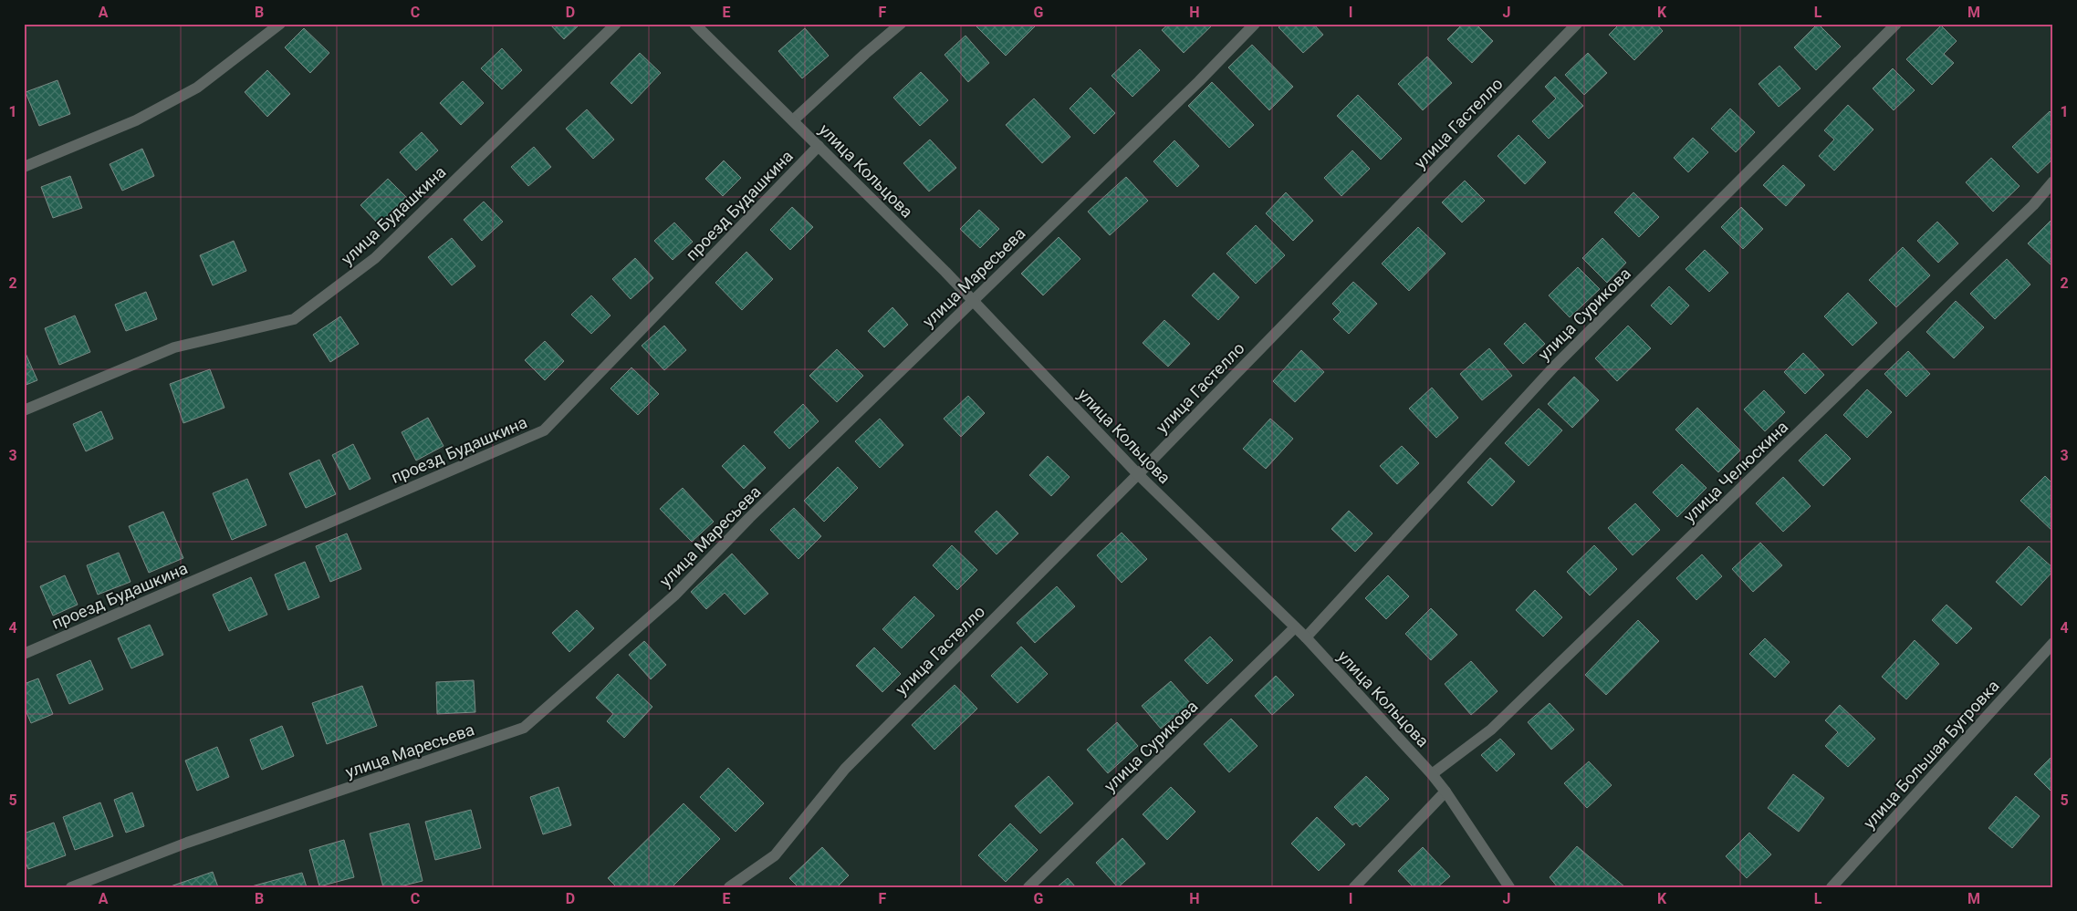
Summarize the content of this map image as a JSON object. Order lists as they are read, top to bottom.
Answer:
{
  "streets": {
    "street": [
      "улица Гастелло",
      "улица Кольцова",
      "проезд Будашкина",
      "улица Будашкина",
      "улица Маресьева",
      "улица Сурикова",
      "улица Челюскина",
      "улица Большая Бугровка"
    ]
  },
  "crossings": [
    ["улица Гастелло", "улица Кольцова"],
    ["улица Кольцова", "проезд Будашкина"],
    ["улица Кольцова", "улица Маресьева"],
    ["улица Кольцова", "улица Сурикова"],
    ["улица Кольцова", "улица Челюскина"]
  ],
  "grid": {
    "columns": [
      "A",
      "B",
      "C",
      "D",
      "E",
      "F",
      "G",
      "H",
      "I",
      "J",
      "K",
      "L",
      "M"
    ],
    "rows": [
      "1",
      "2",
      "3",
      "4",
      "5"
    ]
  }
}
